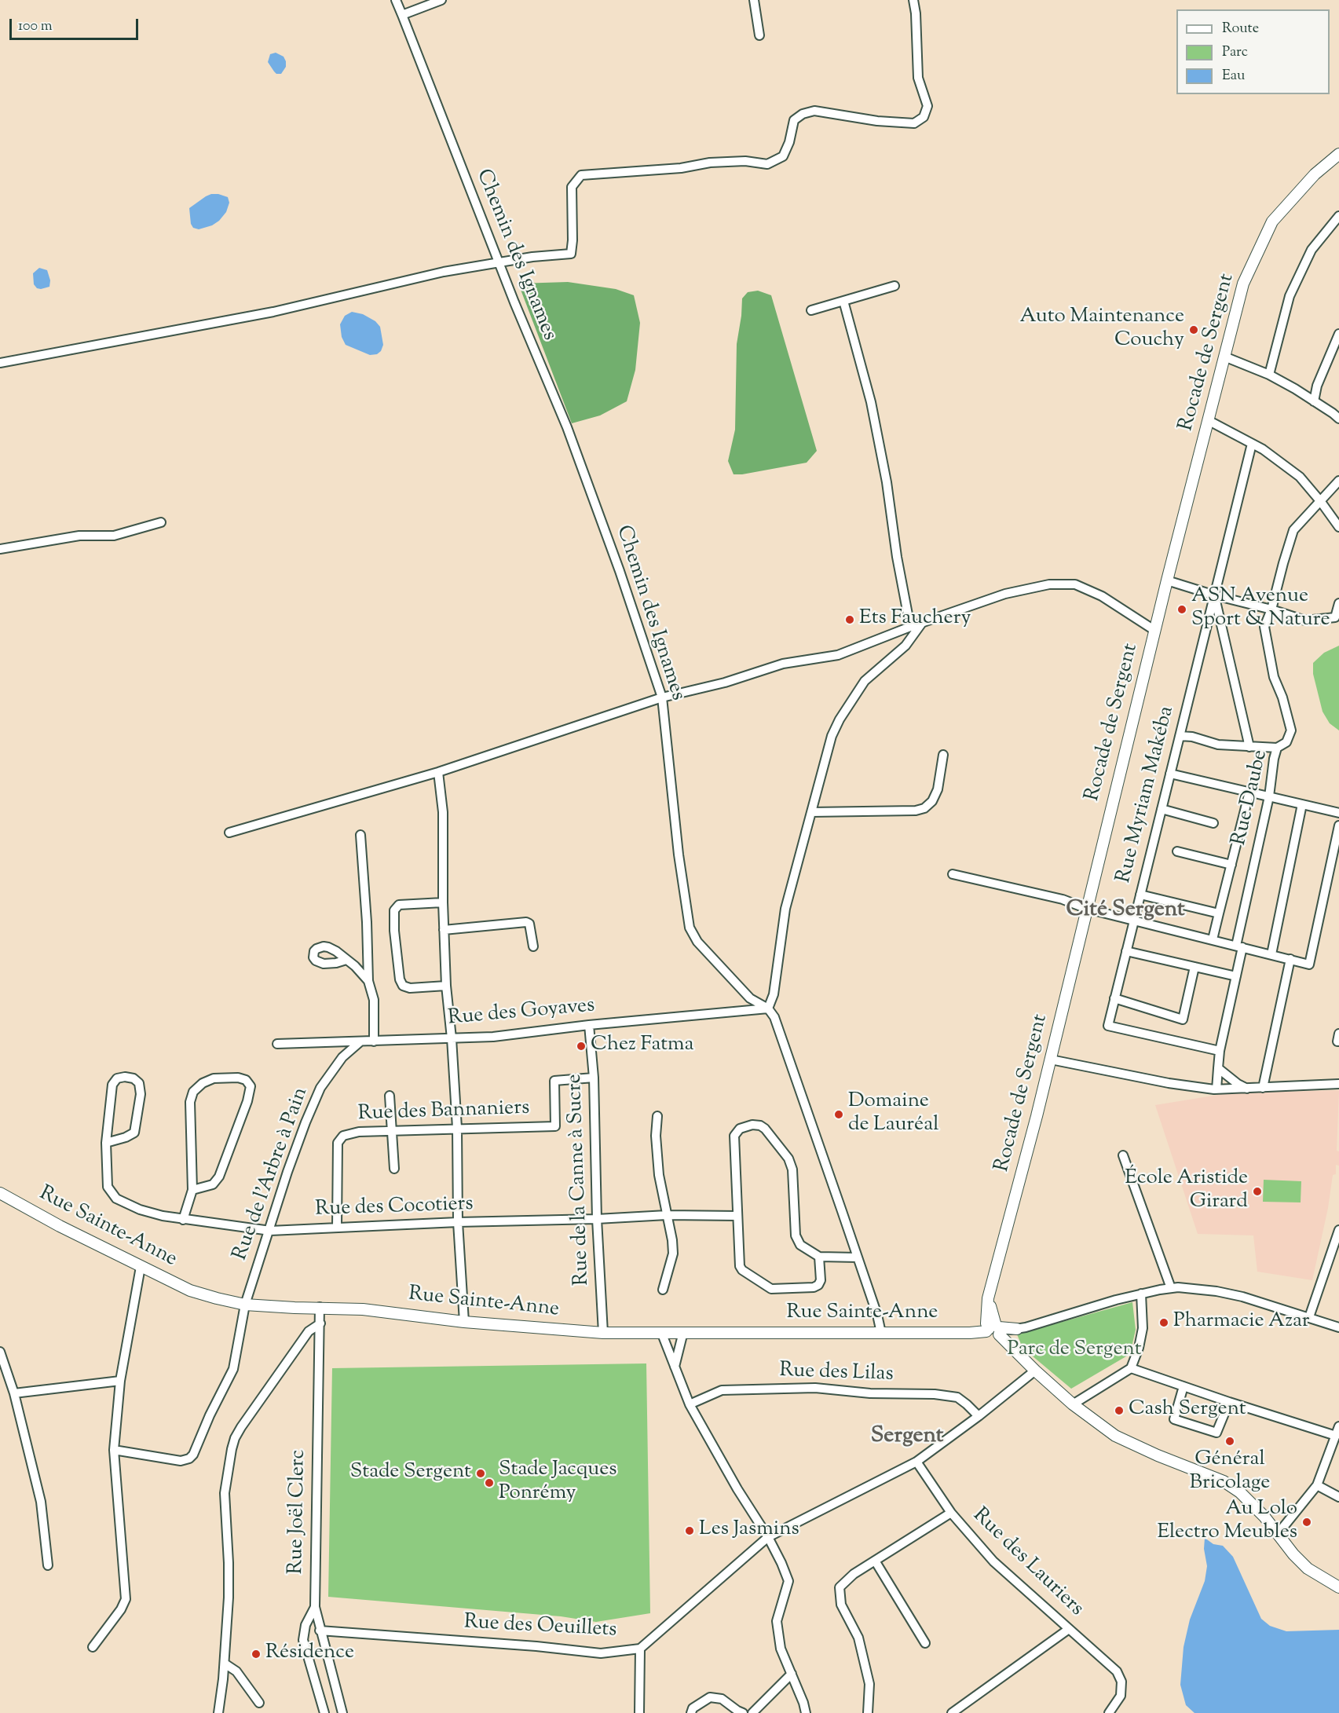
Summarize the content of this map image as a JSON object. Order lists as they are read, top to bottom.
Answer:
{
  "streets": {
    "main road": ["Rocade de Sergent", "Rue Sainte-Anne"],
    "street": [
      "Chemin des Ignames",
      "Rue Myriam Makéba",
      "Rue Daube",
      "Rue des Goyaves",
      "Rue des Bannaniers",
      "Rue de l'Arbre à Pain",
      "Rue de la Canne à Sucre",
      "Rue des Cocotiers",
      "Rue des Lilas",
      "Rue Joël Clerc",
      "Rue des Lauriers",
      "Rue des Oeuillets"
    ]
  },
  "crossings": [
    ["Chemin des Ignames", "Rue des Goyaves"],
    ["Rocade de Sergent", "Rue Sainte-Anne"],
    ["Rue Myriam Makéba", "Rue Daube"],
    ["Rue des Goyaves", "Rue de l'Arbre à Pain"],
    ["Rue des Goyaves", "Rue de la Canne à Sucre"],
    ["Rue des Bannaniers", "Rue de la Canne à Sucre"],
    ["Rue des Bannaniers", "Rue des Cocotiers"],
    ["Rue de l'Arbre à Pain", "Rue des Cocotiers"],
    ["Rue de l'Arbre à Pain", "Rue Sainte-Anne"],
    ["Rue de la Canne à Sucre", "Rue des Cocotiers"],
    ["Rue de la Canne à Sucre", "Rue Sainte-Anne"],
    ["Rue Sainte-Anne", "Rue Joël Clerc"],
    ["Rue des Lilas", "Rue des Oeuillets"],
    ["Rue Joël Clerc", "Rue des Oeuillets"],
    ["Rue des Lauriers", "Rue des Oeuillets"]
  ],
  "districts": ["Cité Sergent", "Sergent"],
  "parks": ["Parc de Sergent"],
  "places": [
    "Auto Maintenance Couchy",
    "ASN Avenue Sport & Nature",
    "Ets Fauchery",
    "Chez Fatma",
    "Domaine de Lauréal",
    "École Aristide Girard",
    "Pharmacie Azar",
    "Cash Sergent",
    "Général Bricolage",
    "Stade Sergent",
    "Stade Jacques Ponrémy",
    "Au Lolo Electro Meubles",
    "Les Jasmins",
    "Résidence"
  ],
  "legend": ["Route", "Parc", "Eau"],
  "scale_bar": "100 m"
}
